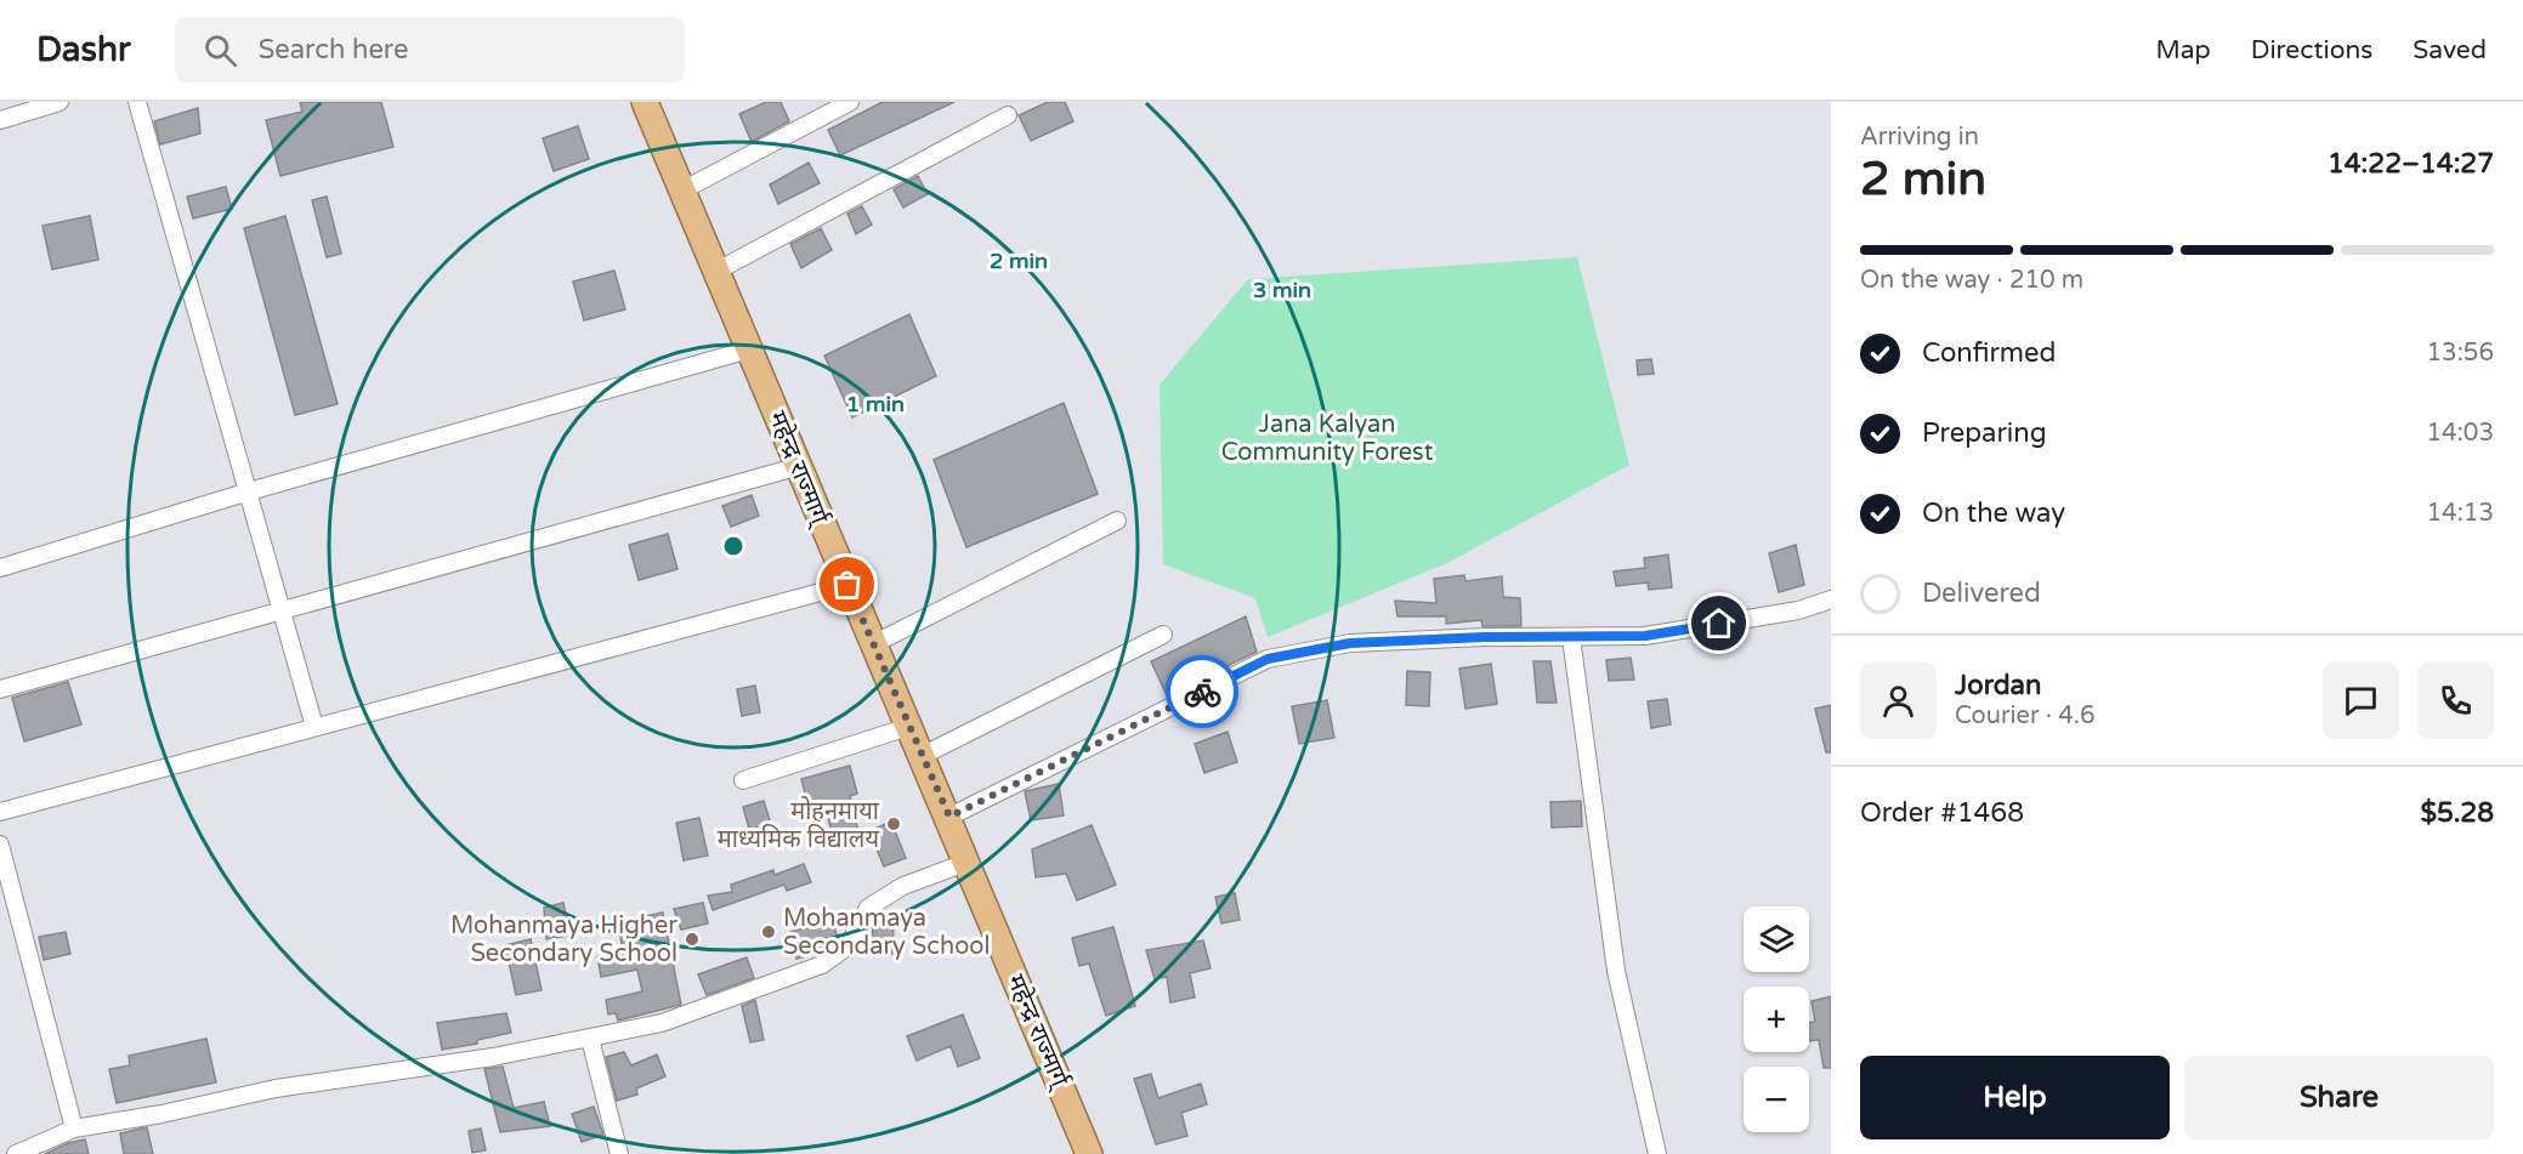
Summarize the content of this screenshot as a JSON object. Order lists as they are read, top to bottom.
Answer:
{
  "streets": {
    "highway": ["महेन्द्र राज्मार्ग्"]
  },
  "parks": ["Jana Kalyan Community Forest"],
  "places": ["मोहनमाया माध्यमिक विद्यालय", "Mohanmaya Secondary School", "Mohanmaya Higher Secondary School"],
  "page": {
    "header": "Dashr",
    "search": "Search here",
    "nav": ["Map", "Directions", "Saved"],
    "heading": ["2 min", "Arriving in", "14:22–14:27"],
    "panel": [
      "Jordan",
      "Courier · 4.6",
      "Order #1468",
      "$5.28"
    ],
    "bar": "On the way · 210 m",
    "list": [
      ["Confirmed", "13:56"],
      ["Preparing", "14:03"],
      ["On the way", "14:13"],
      "Delivered"
    ],
    "map_buttons": ["+", "−"],
    "buttons": ["Help", "Share"]
  },
  "rings": ["2 min", "3 min", "1 min"]
}
